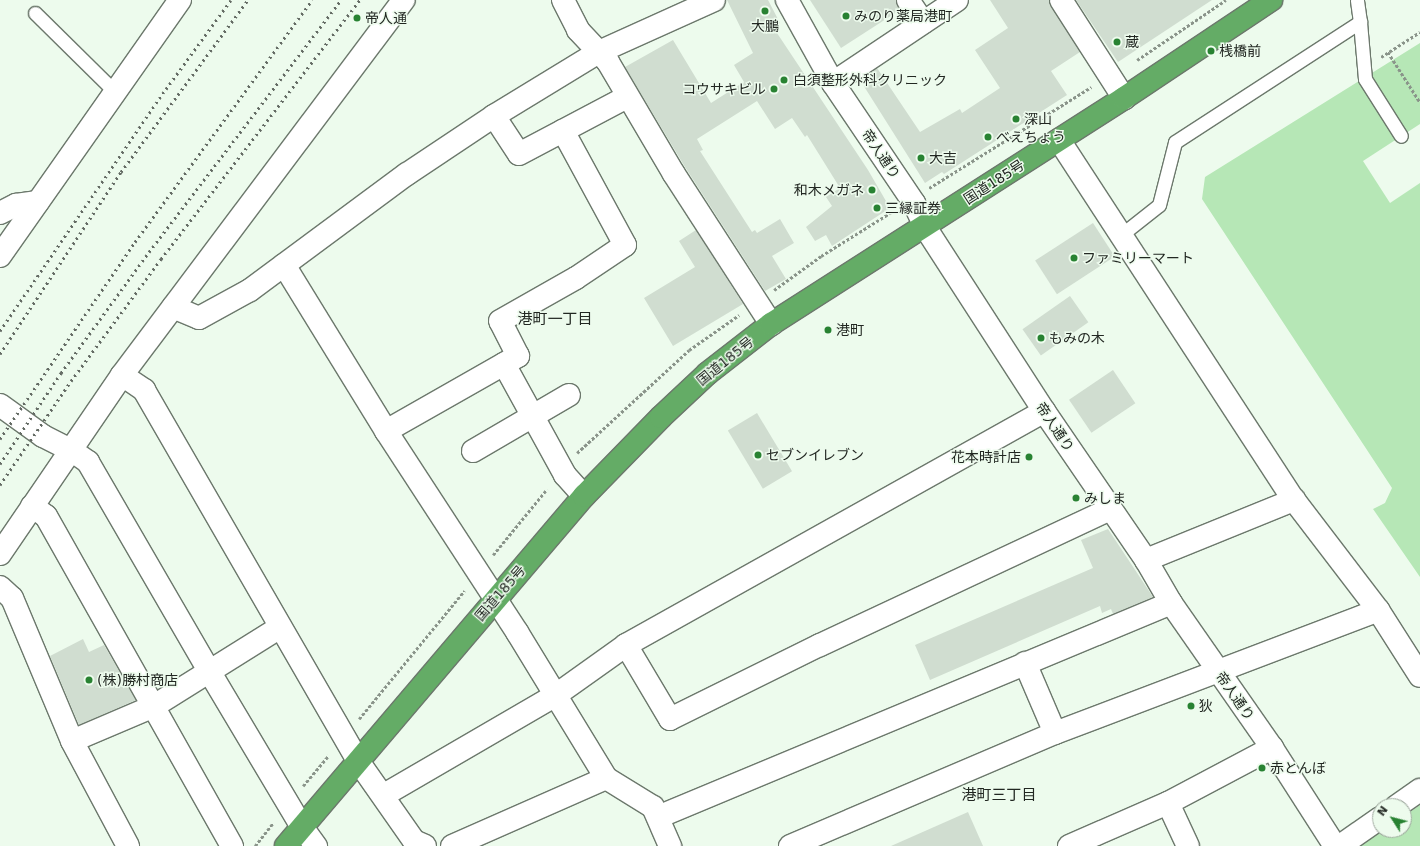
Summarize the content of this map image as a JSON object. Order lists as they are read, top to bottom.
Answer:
{
  "streets": {
    "highway": ["国道185号"],
    "street": ["帝人通り"]
  },
  "crossings": [
    ["帝人通り", "国道185号"]
  ],
  "districts": ["港町一丁目", "港町三丁目"],
  "places": [
    "大鵬",
    "みのり薬局港町",
    "帝人通",
    "蔵",
    "桟橋前",
    "白須整形外科クリニック",
    "コウサキビル",
    "深山",
    "べえちょう",
    "大吉",
    "和木メガネ",
    "三縁証券",
    "ファミリーマート",
    "港町",
    "もみの木",
    "セブンイレブン",
    "花本時計店",
    "みしま",
    "(株)勝村商店",
    "狄",
    "赤とんぼ"
  ],
  "north": "top left"
}
